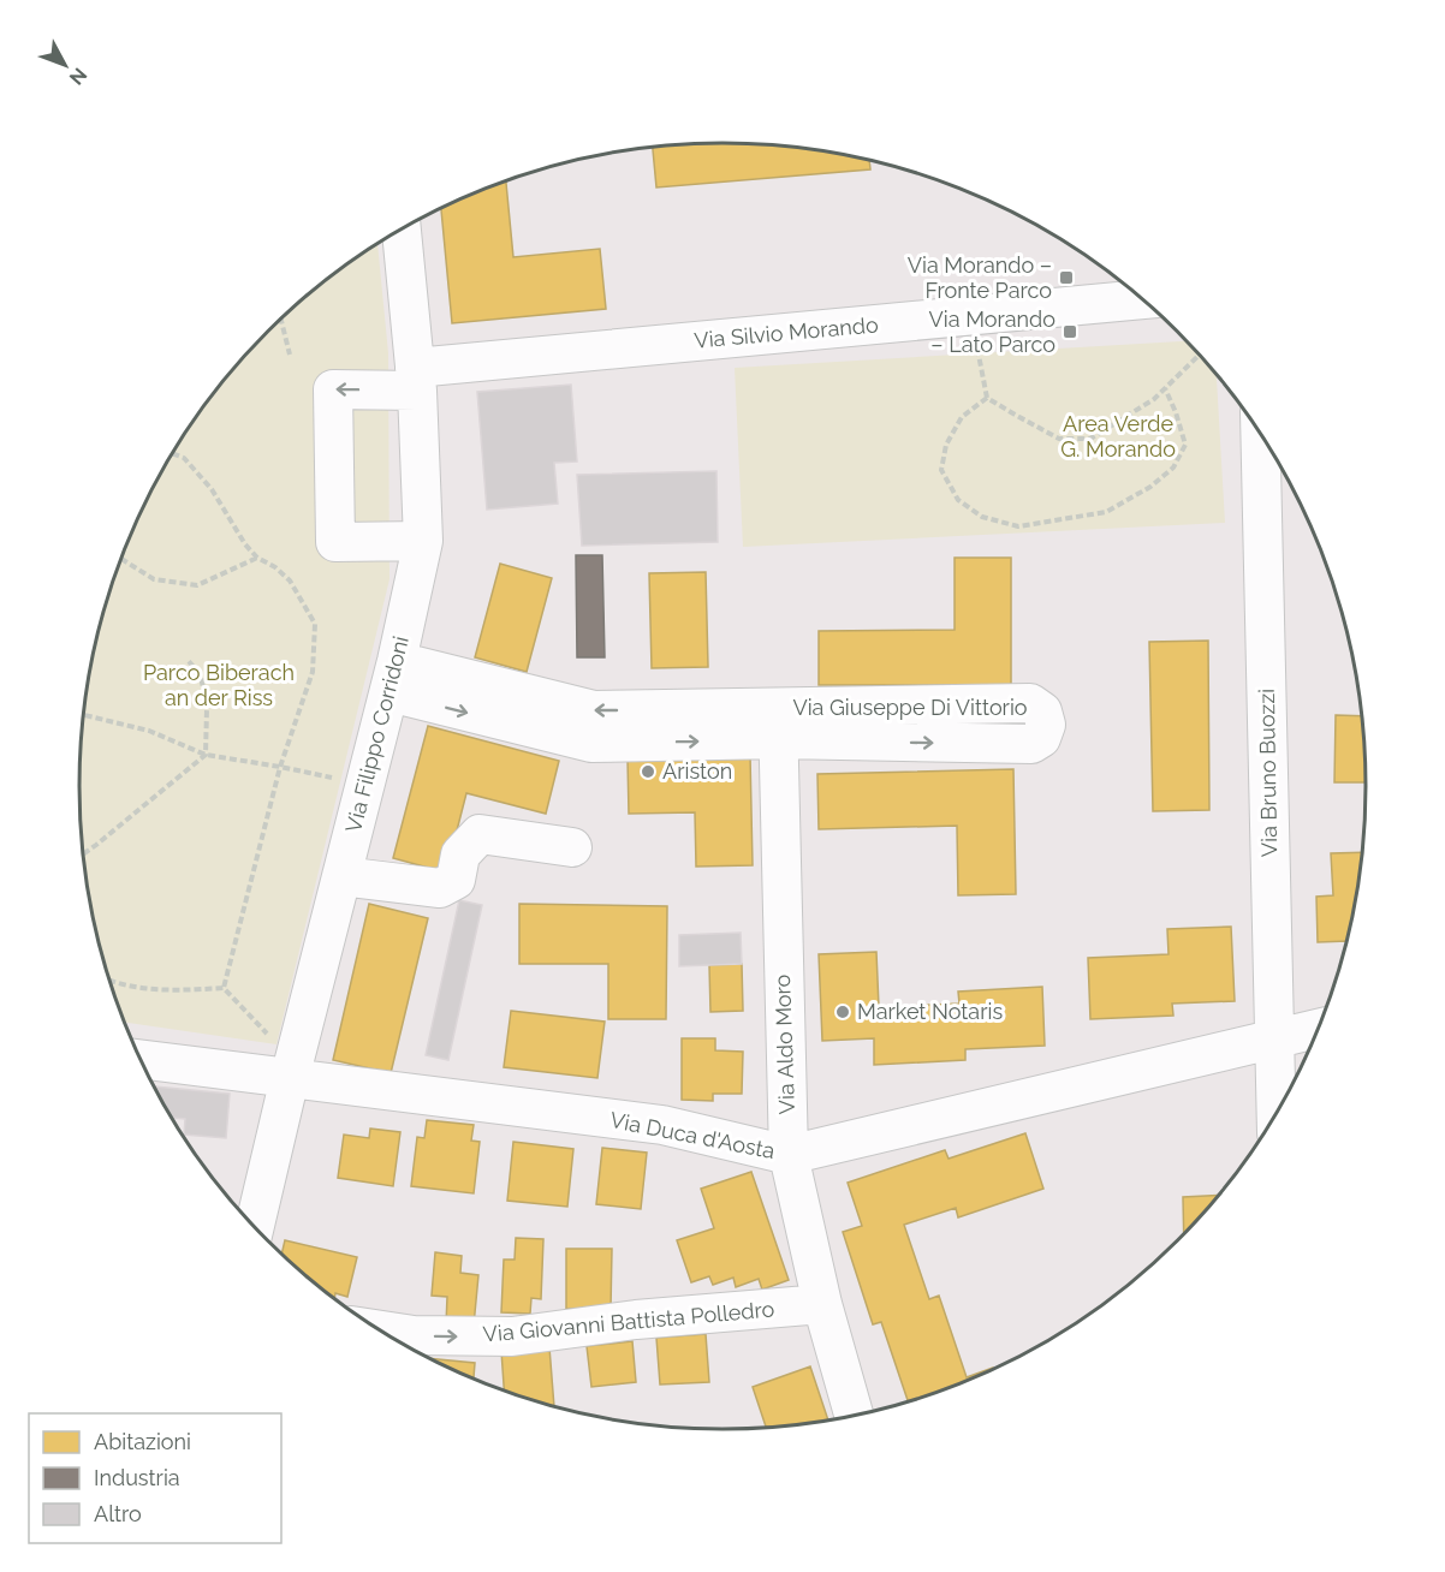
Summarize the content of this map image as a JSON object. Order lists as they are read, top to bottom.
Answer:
{
  "streets": {
    "street": [
      "Via Silvio Morando",
      "Via Giuseppe Di Vittorio",
      "Via Filippo Corridoni",
      "Via Bruno Buozzi",
      "Via Aldo Moro",
      "Via Duca d'Aosta",
      "Via Giovanni Battista Polledro"
    ]
  },
  "crossings": [
    ["Via Silvio Morando", "Via Filippo Corridoni"],
    ["Via Giuseppe Di Vittorio", "Via Filippo Corridoni"],
    ["Via Giuseppe Di Vittorio", "Via Aldo Moro"],
    ["Via Filippo Corridoni", "Via Duca d'Aosta"],
    ["Via Bruno Buozzi", "Via Duca d'Aosta"],
    ["Via Aldo Moro", "Via Duca d'Aosta"],
    ["Via Aldo Moro", "Via Giovanni Battista Polledro"]
  ],
  "one_way": ["Via Giovanni Battista Polledro"],
  "parks": ["Area Verde G. Morando", "Parco Biberach an der Riss"],
  "places": {
    "transit": ["Via Morando – Fronte Parco", "Via Morando – Lato Parco"],
    "other": ["Ariston", "Market Notaris"]
  },
  "legend": ["Abitazioni", "Industria", "Altro"],
  "north": "bottom right"
}
